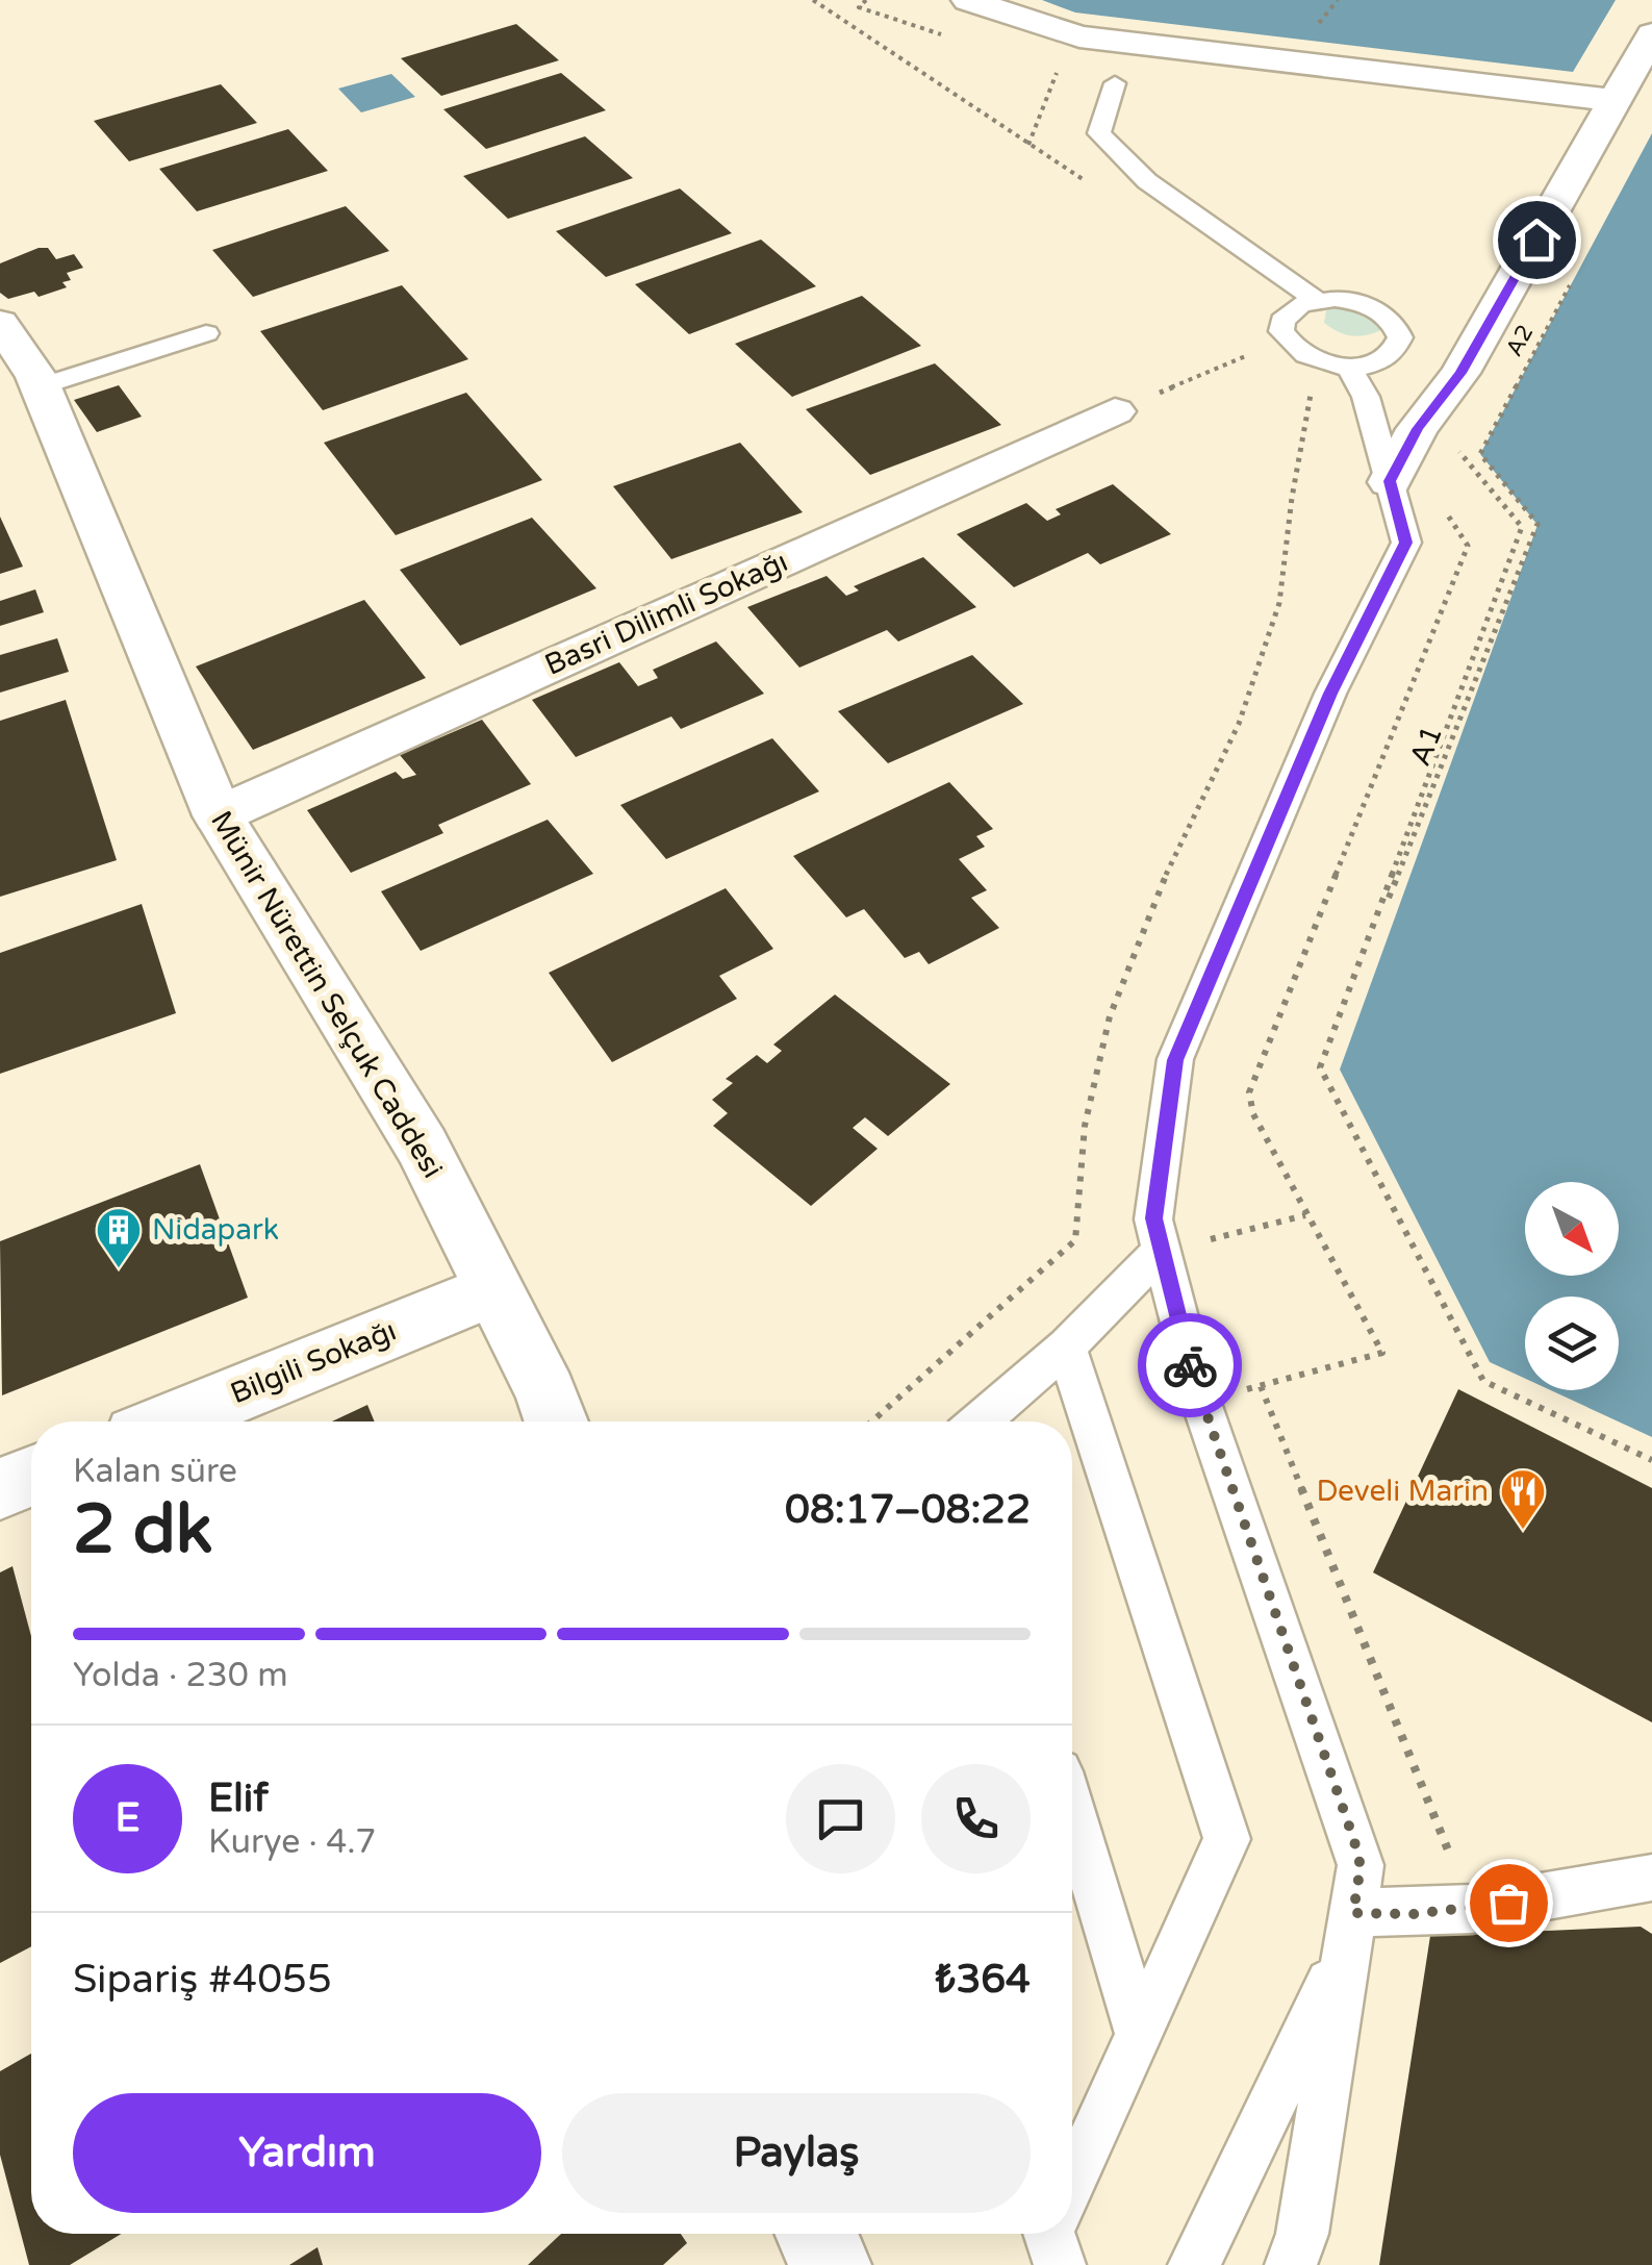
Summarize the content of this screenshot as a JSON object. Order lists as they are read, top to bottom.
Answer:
{
  "streets": {
    "street": ["Basri Dilimli Sokağı", "Münir Nürettin Selçuk Caddesi", "Bilgili Sokağı"],
    "path": ["A2", "A1"]
  },
  "crossings": [
    ["A2", "A1"],
    ["Basri Dilimli Sokağı", "Münir Nürettin Selçuk Caddesi"],
    ["Münir Nürettin Selçuk Caddesi", "Bilgili Sokağı"]
  ],
  "places": {
    "building": ["Nidapark"],
    "restaurant": ["Develi Marin"]
  },
  "north": "bottom right",
  "page": {
    "heading": ["2 dk", "Kalan süre", "08:17–08:22"],
    "panel": [
      "Elif",
      "Kurye · 4.7",
      "Sipariş #4055",
      "₺364"
    ],
    "bar": "Yolda · 230 m",
    "round": "E",
    "buttons": ["Yardım", "Paylaş"]
  }
}
